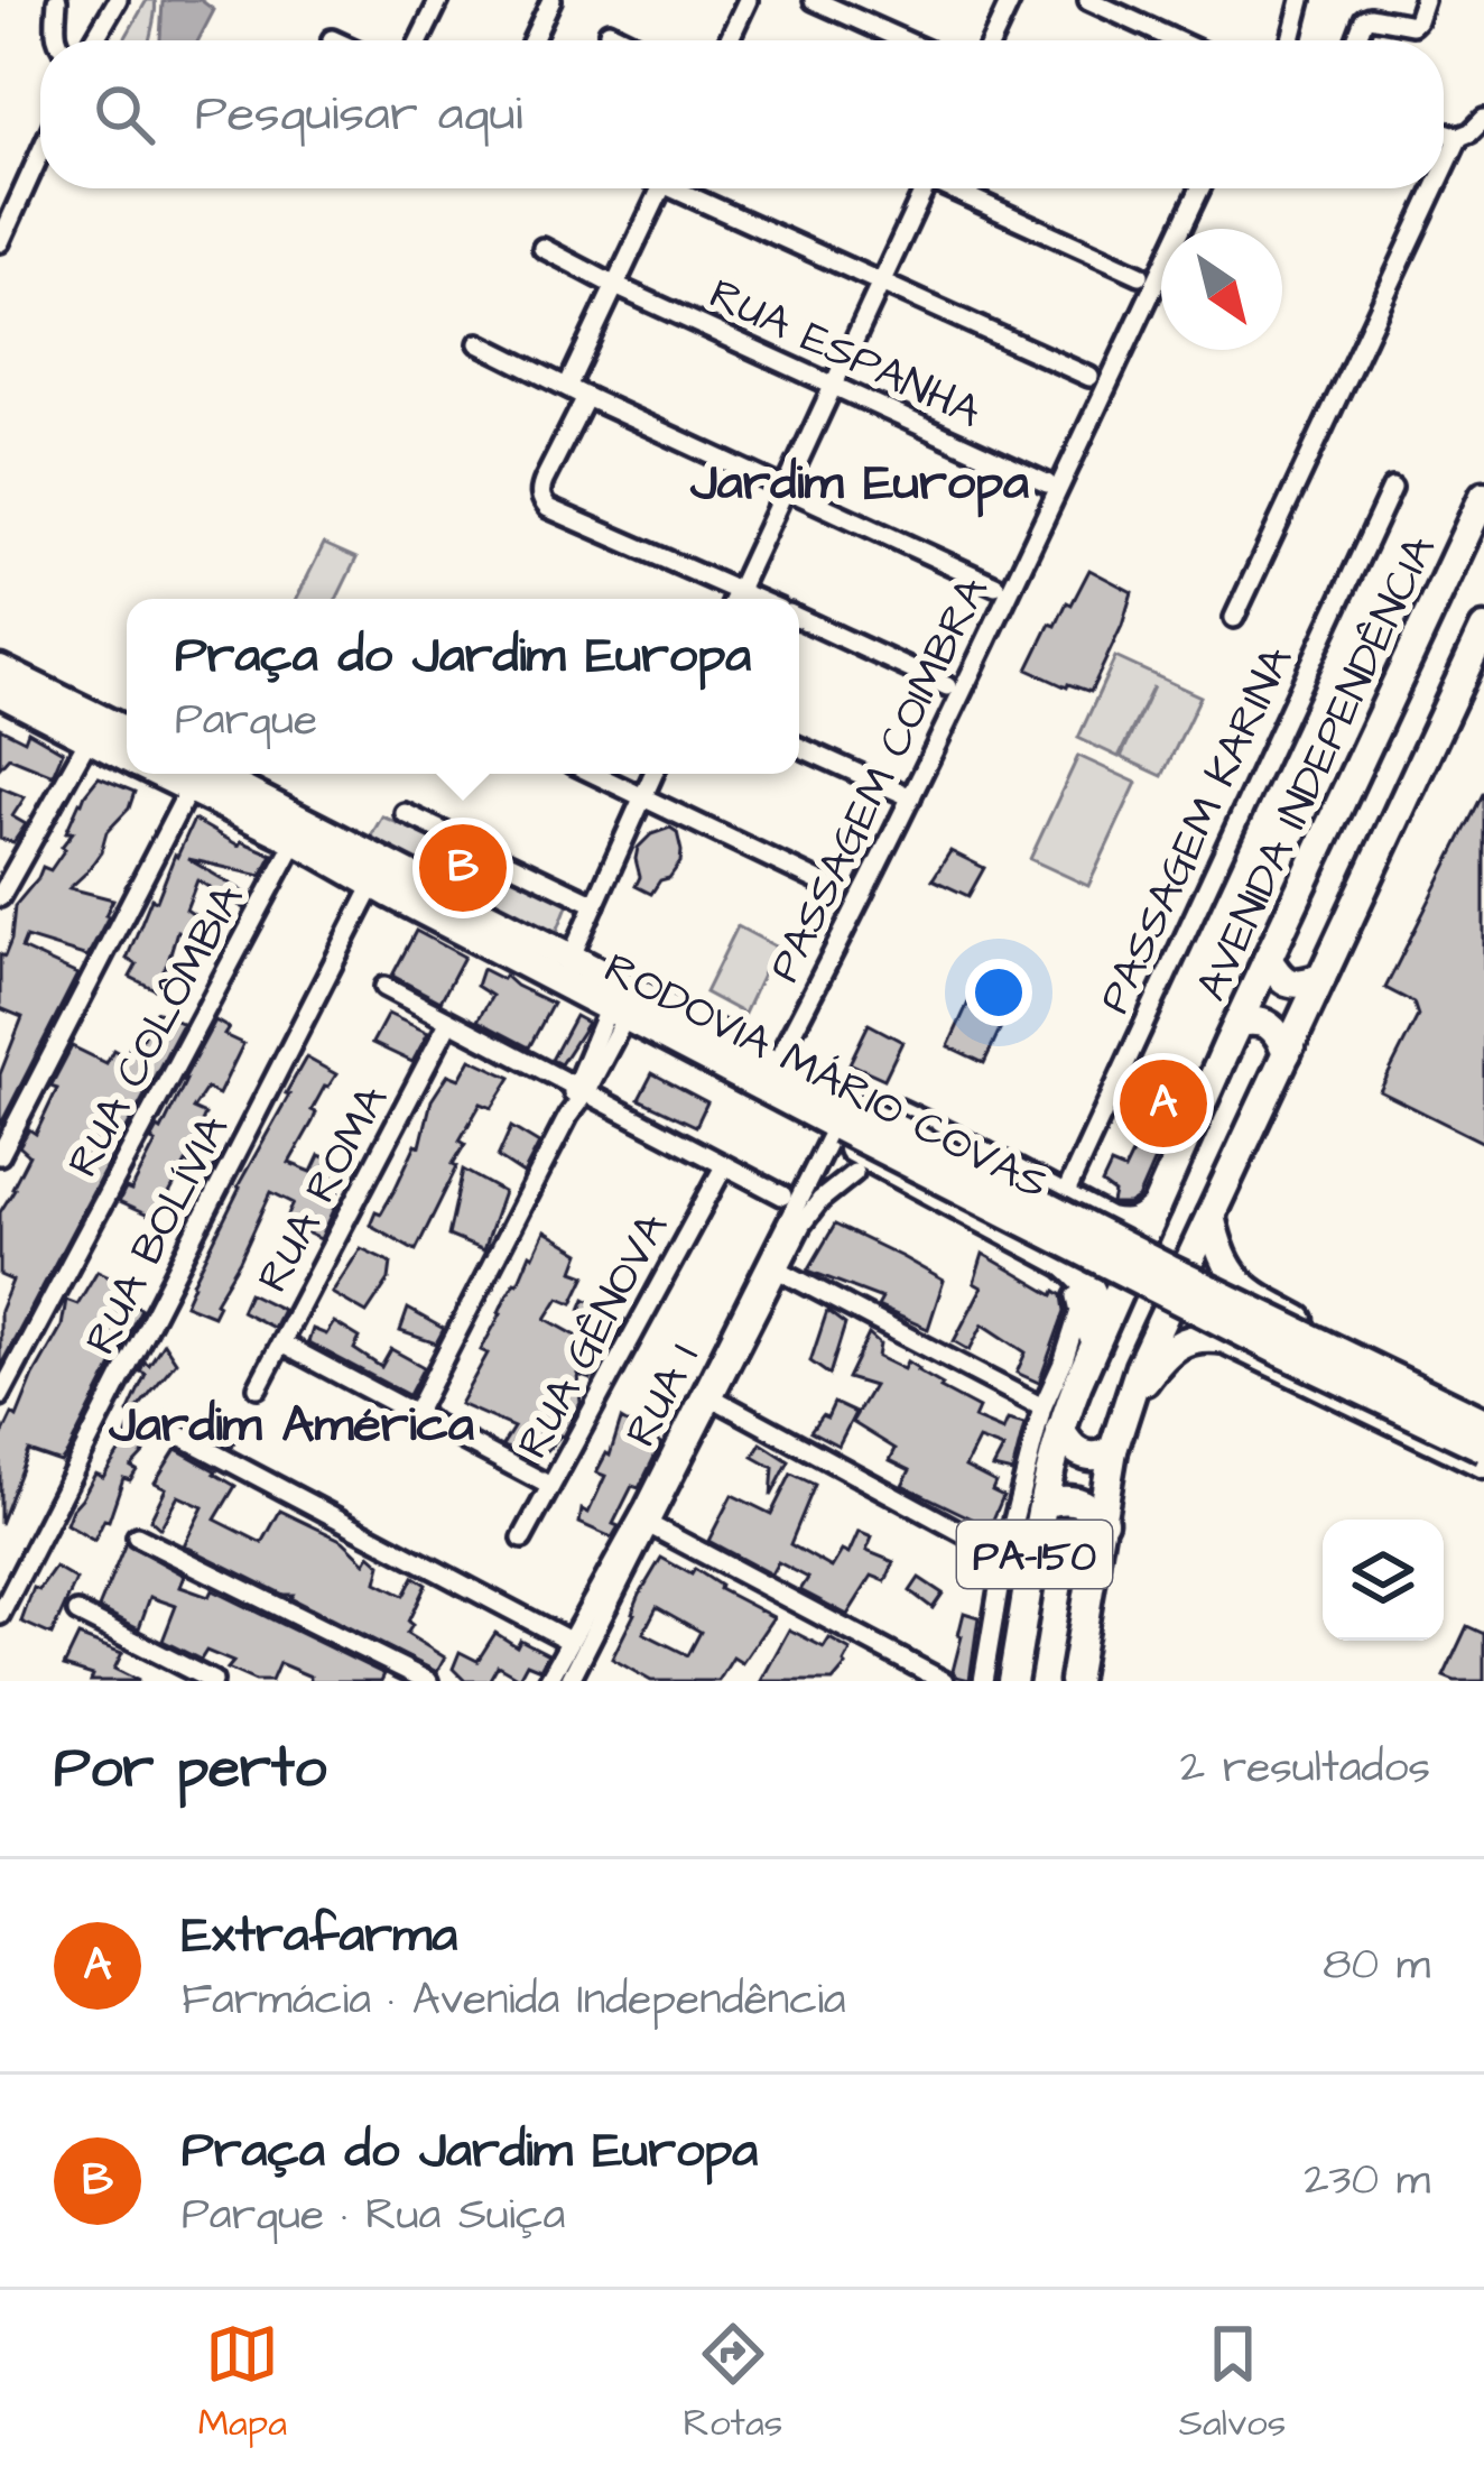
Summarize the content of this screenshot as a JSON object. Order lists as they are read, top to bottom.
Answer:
{
  "streets": {
    "main road": ["AVENIDA INDEPENDÊNCIA", "RODOVIA MÁRIO COVAS", "PA-150"],
    "street": [
      "RUA ESPANHA",
      "PASSAGEM COIMBRA",
      "PASSAGEM KARINA",
      "RUA COLÔMBIA",
      "RUA ROMA",
      "RUA BOLÍVIA",
      "RUA GÊNOVA",
      "RUA I"
    ]
  },
  "crossings": [
    ["PASSAGEM COIMBRA", "RODOVIA MÁRIO COVAS"],
    ["RUA COLÔMBIA", "RODOVIA MÁRIO COVAS"],
    ["RODOVIA MÁRIO COVAS", "RUA BOLÍVIA"],
    ["RODOVIA MÁRIO COVAS", "RUA I"]
  ],
  "districts": ["Jardim Europa", "Jardim América"],
  "north": "bottom right",
  "page": {
    "search": "Pesquisar aqui",
    "popup": ["Praça do Jardim Europa", "Parque"],
    "pins": ["B", "A"],
    "heading": ["Por perto", "2 resultados"],
    "list": [
      {
        "mark": "A",
        "name": "Extrafarma",
        "note": "Farmácia · Avenida Independência",
        "value": "80 m"
      },
      {
        "mark": "B",
        "name": "Praça do Jardim Europa",
        "note": "Parque · Rua Suiça",
        "value": "230 m"
      }
    ],
    "nav": ["Mapa", "Rotas", "Salvos"]
  }
}
